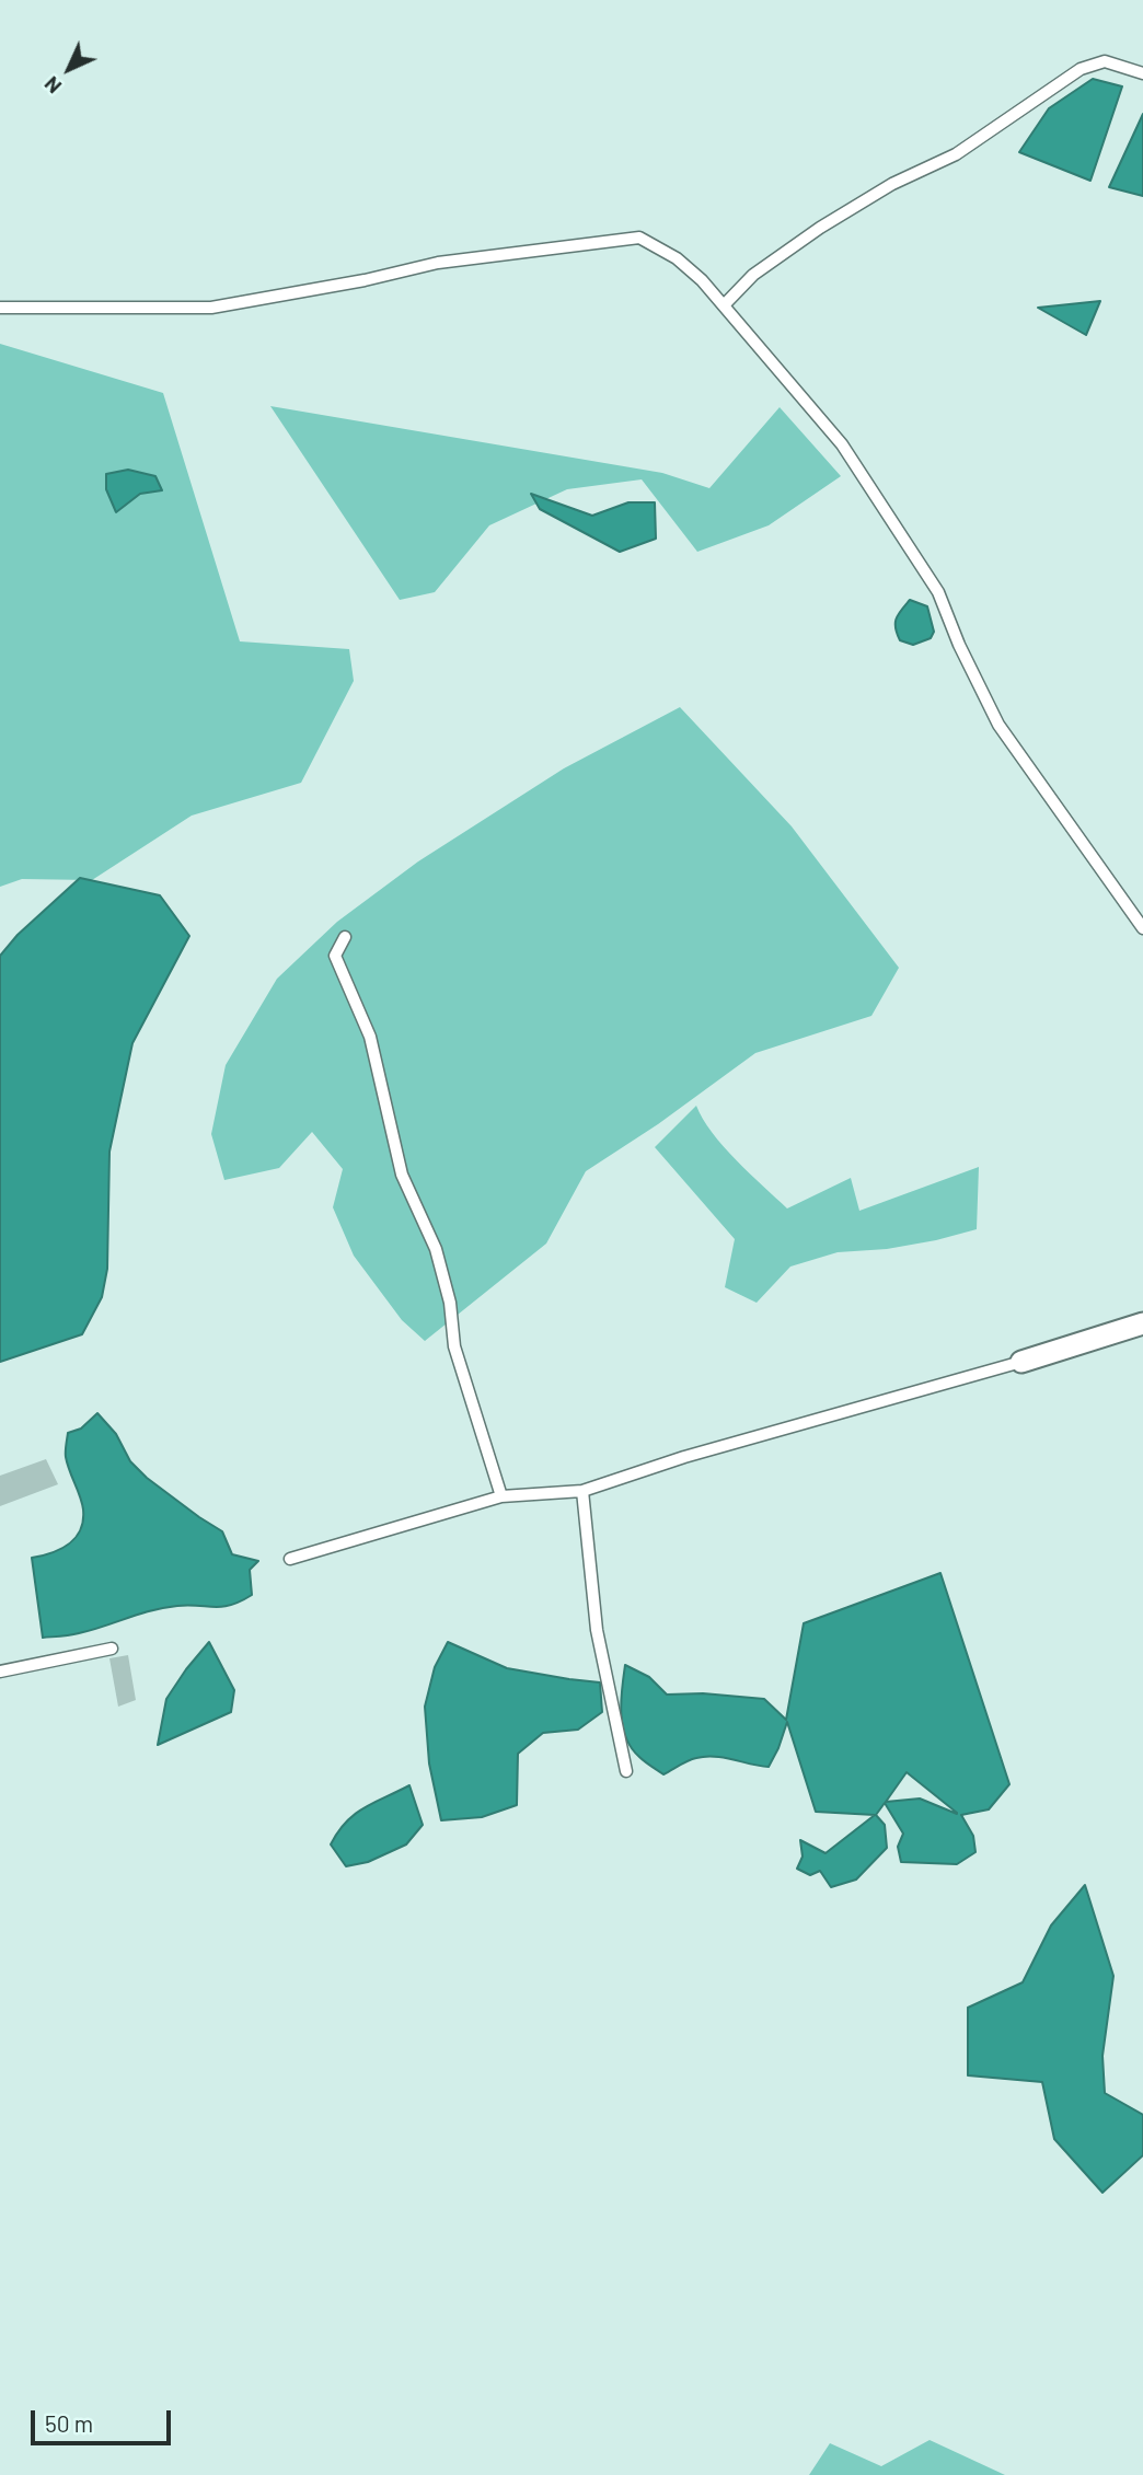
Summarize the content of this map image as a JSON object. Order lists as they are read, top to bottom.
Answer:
{
  "scale_bar": "50 m",
  "north": "bottom left"
}
